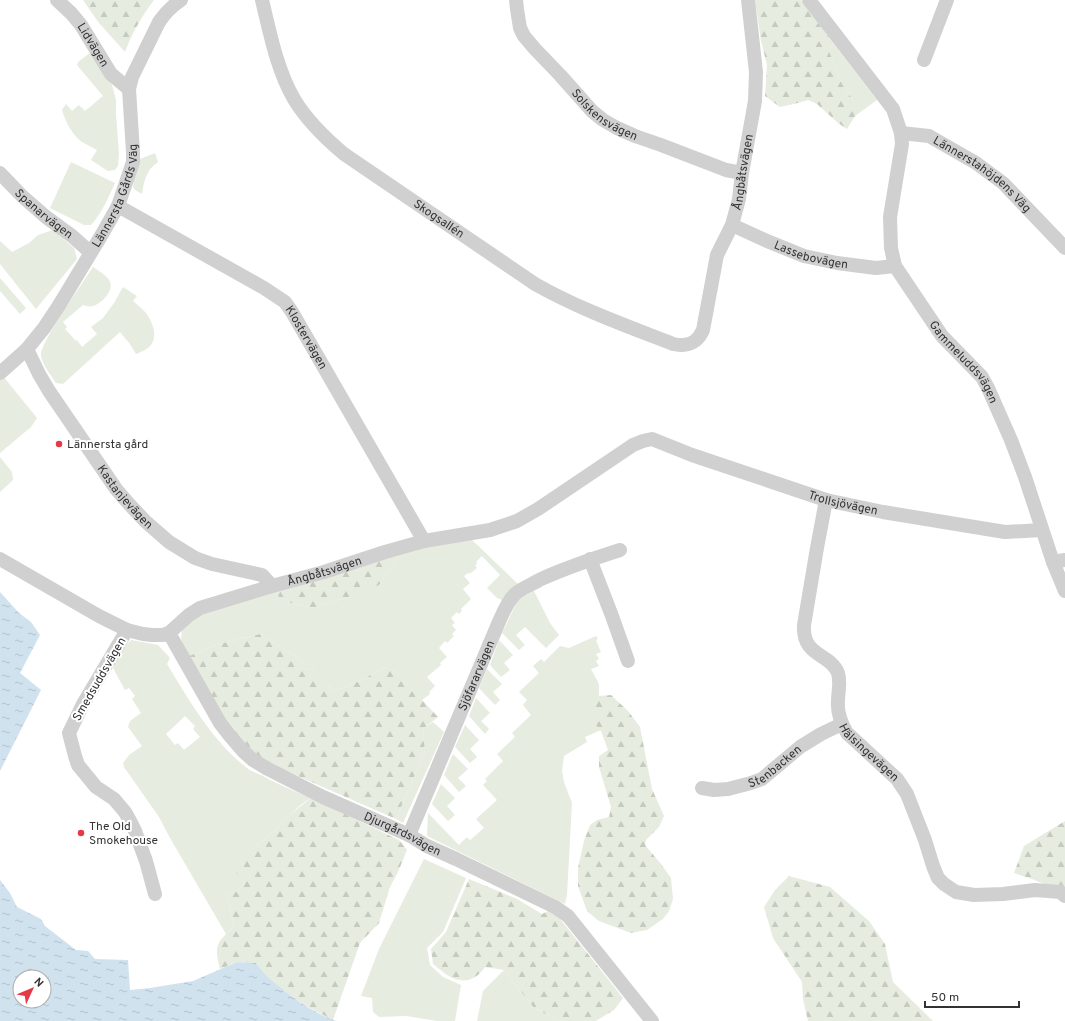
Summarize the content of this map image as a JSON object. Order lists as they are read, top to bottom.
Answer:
{
  "streets": {
    "street": [
      "Lidvägen",
      "Solskensvägen",
      "Ångbåtsvägen",
      "Lännerstahöjdens Väg",
      "Lännersta Gårds Väg",
      "Spanarvägen",
      "Skogsallén",
      "Lassebovägen",
      "Klostervägen",
      "Gammeluddsvägen",
      "Kastanjevägen",
      "Trollsjövägen",
      "Sjöfararvägen",
      "Smedsuddsvägen",
      "Hälsingevägen",
      "Stenbacken",
      "Djurgårdsvägen"
    ]
  },
  "crossings": [
    ["Lidvägen", "Lännersta Gårds Väg"],
    ["Solskensvägen", "Ångbåtsvägen"],
    ["Ångbåtsvägen", "Skogsallén"],
    ["Ångbåtsvägen", "Lassebovägen"],
    ["Ångbåtsvägen", "Klostervägen"],
    ["Ångbåtsvägen", "Kastanjevägen"],
    ["Ångbåtsvägen", "Trollsjövägen"],
    ["Ångbåtsvägen", "Djurgårdsvägen"],
    ["Lännerstahöjdens Väg", "Gammeluddsvägen"],
    ["Lännersta Gårds Väg", "Spanarvägen"],
    ["Lännersta Gårds Väg", "Klostervägen"],
    ["Lännersta Gårds Väg", "Kastanjevägen"],
    ["Lassebovägen", "Gammeluddsvägen"],
    ["Gammeluddsvägen", "Trollsjövägen"],
    ["Trollsjövägen", "Hälsingevägen"],
    ["Sjöfararvägen", "Djurgårdsvägen"],
    ["Hälsingevägen", "Stenbacken"]
  ],
  "places": ["Lännersta gård", "The Old Smokehouse"],
  "scale_bar": "50 m",
  "north": "top right"
}
